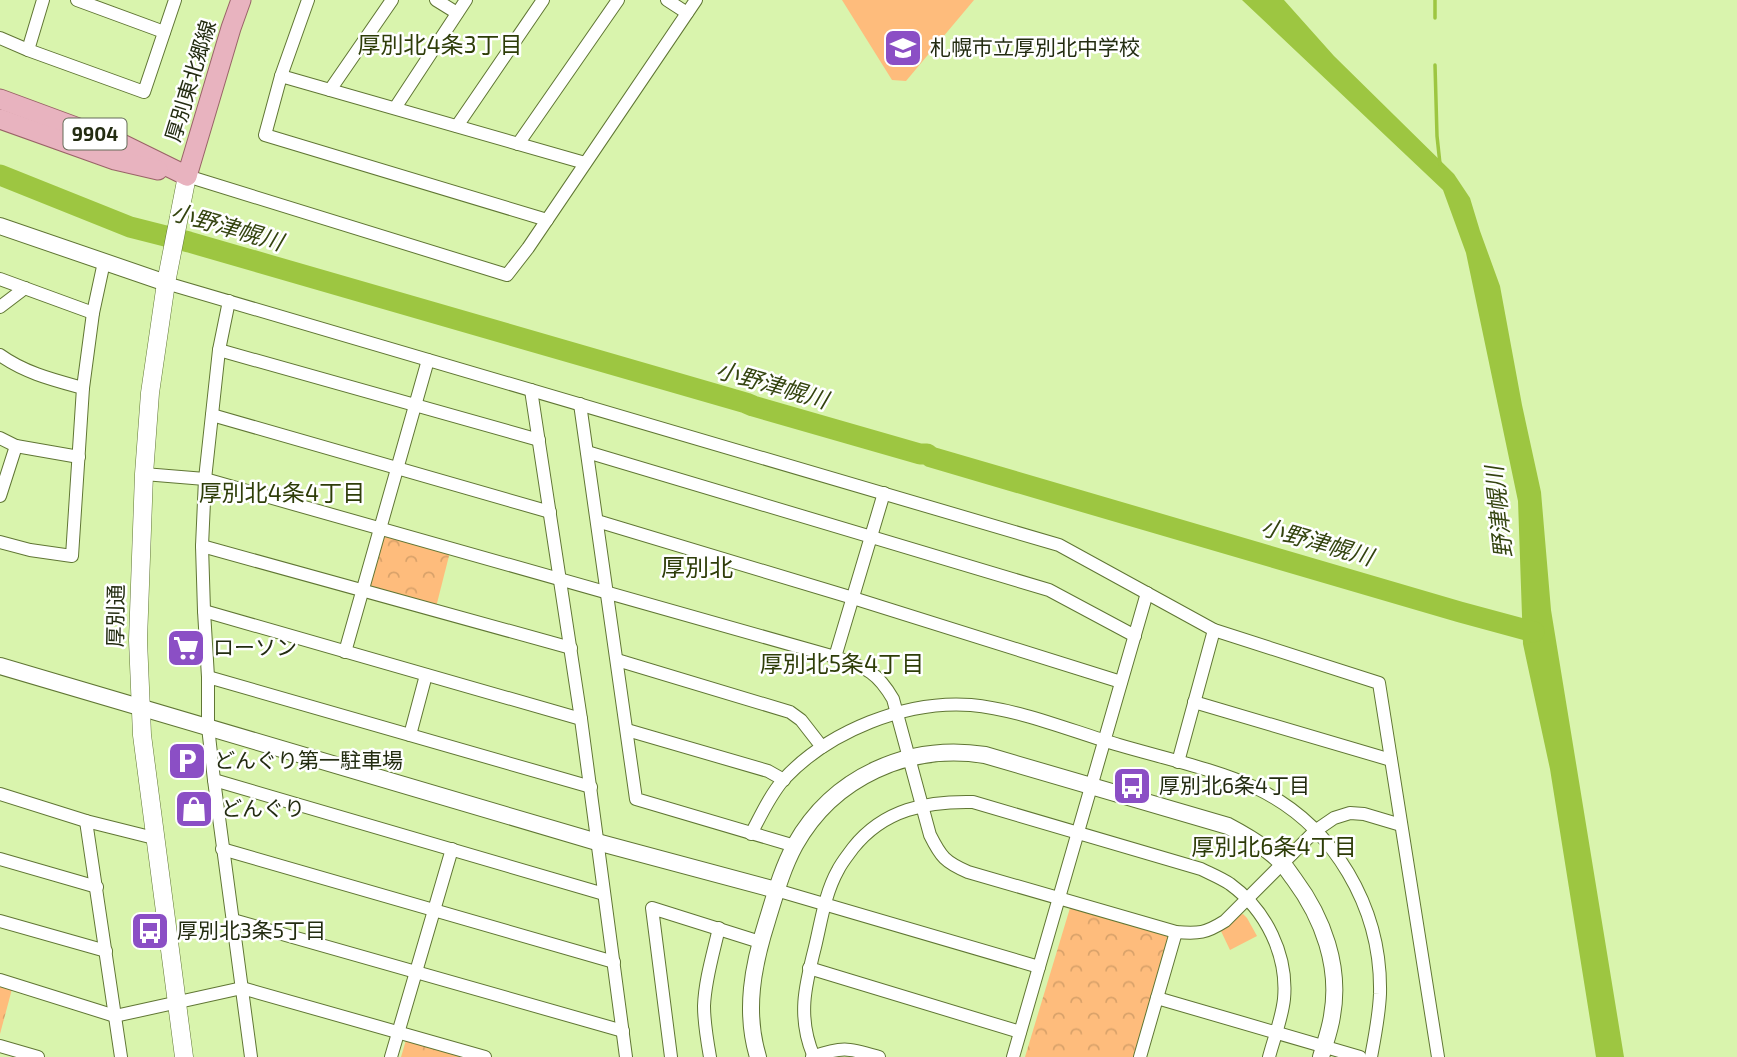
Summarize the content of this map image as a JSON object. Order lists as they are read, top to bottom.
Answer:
{
  "streets": {
    "main road": ["厚別東北郷線", "9904", "厚別通"]
  },
  "crossings": [
    ["厚別東北郷線", "厚別通"]
  ],
  "districts": [
    "厚別北4条3丁目",
    "厚別北4条4丁目",
    "厚別北",
    "厚別北5条4丁目",
    "厚別北6条4丁目"
  ],
  "water": ["小野津幌川", "野津幌川"],
  "places": {
    "school or university": ["札幌市立厚別北中学校"],
    "supermarket": ["ローソン"],
    "parking": ["どんぐり第一駐車場"],
    "bus stop": ["厚別北6条4丁目", "厚別北3条5丁目"],
    "shop": ["どんぐり"]
  }
}
